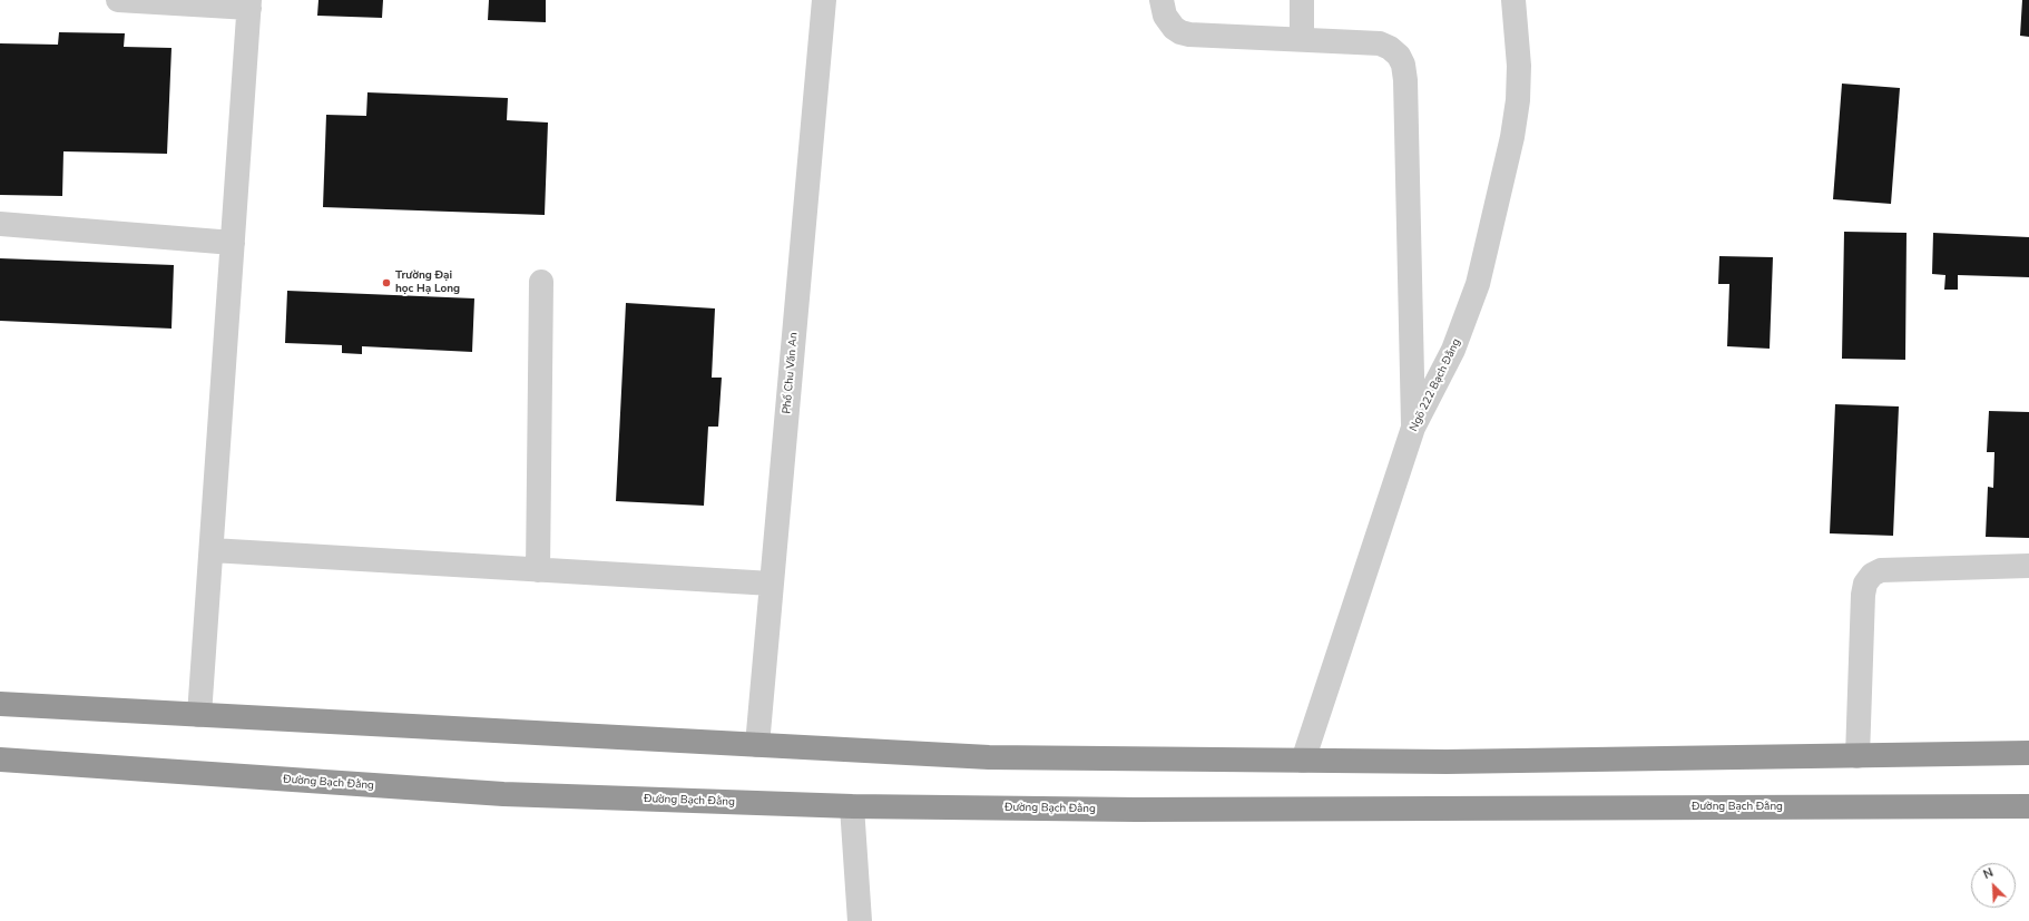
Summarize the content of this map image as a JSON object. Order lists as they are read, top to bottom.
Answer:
{
  "streets": {
    "highway": ["Đường Bạch Đằng"],
    "street": ["Phố Chu Văn An", "Ngõ 222 Bạch Đằng"]
  },
  "places": ["Trường Đại học Hạ Long"],
  "north": "top left"
}
